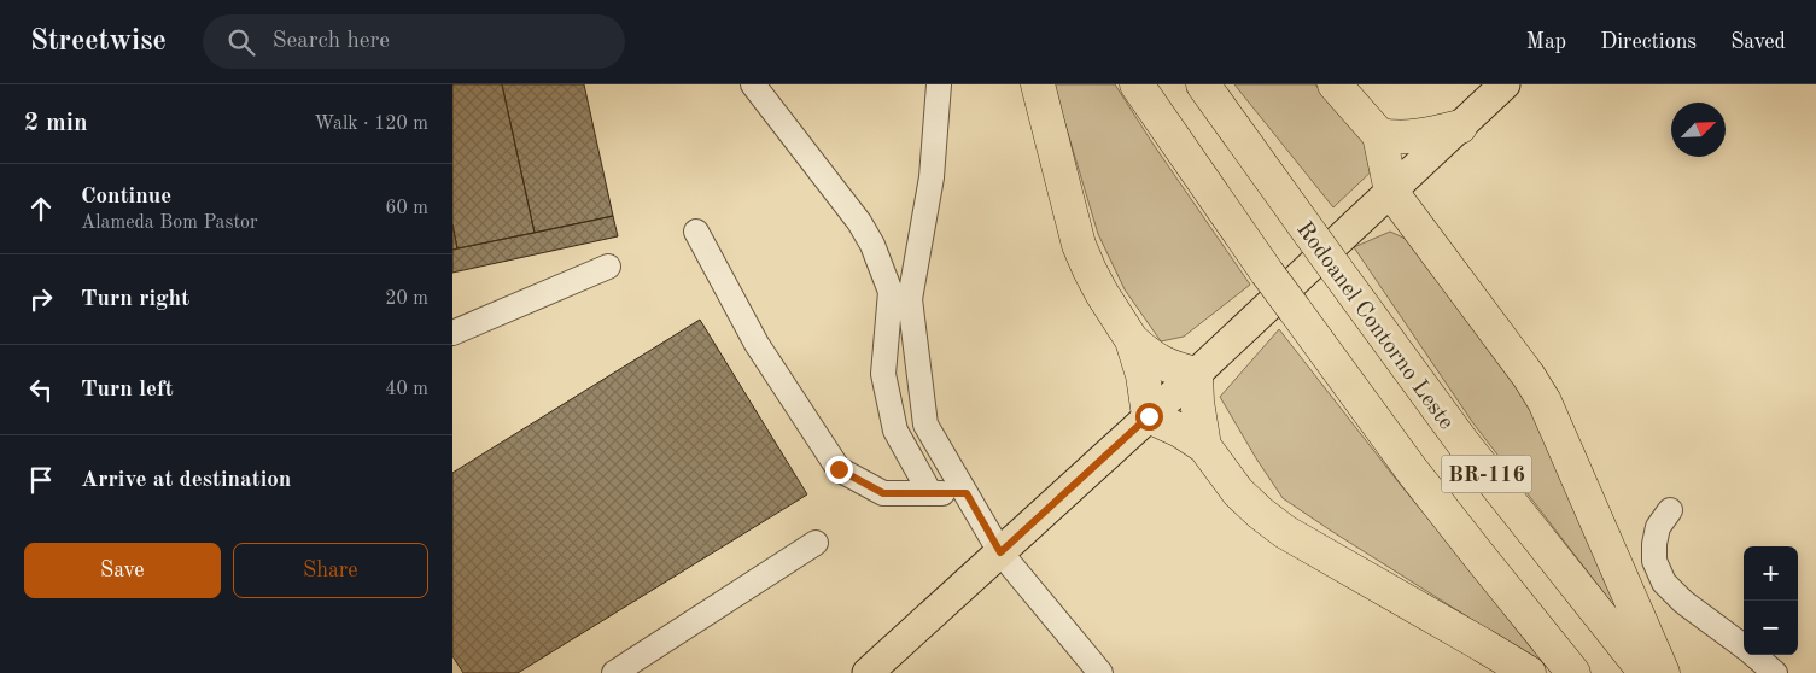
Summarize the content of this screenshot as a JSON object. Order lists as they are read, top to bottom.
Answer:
{
  "streets": {
    "highway": ["Rodoanel Contorno Leste", "BR-116"]
  },
  "north": "top right",
  "page": {
    "header": "Streetwise",
    "search": "Search here",
    "nav": ["Map", "Directions", "Saved"],
    "heading": ["2 min", "Walk · 120 m"],
    "list": [
      ["Continue", "Alameda Bom Pastor", "60 m"],
      ["Turn right", "20 m"],
      ["Turn left", "40 m"],
      "Arrive at destination"
    ],
    "buttons": ["Save", "Share"],
    "map_buttons": ["+", "−"]
  }
}
